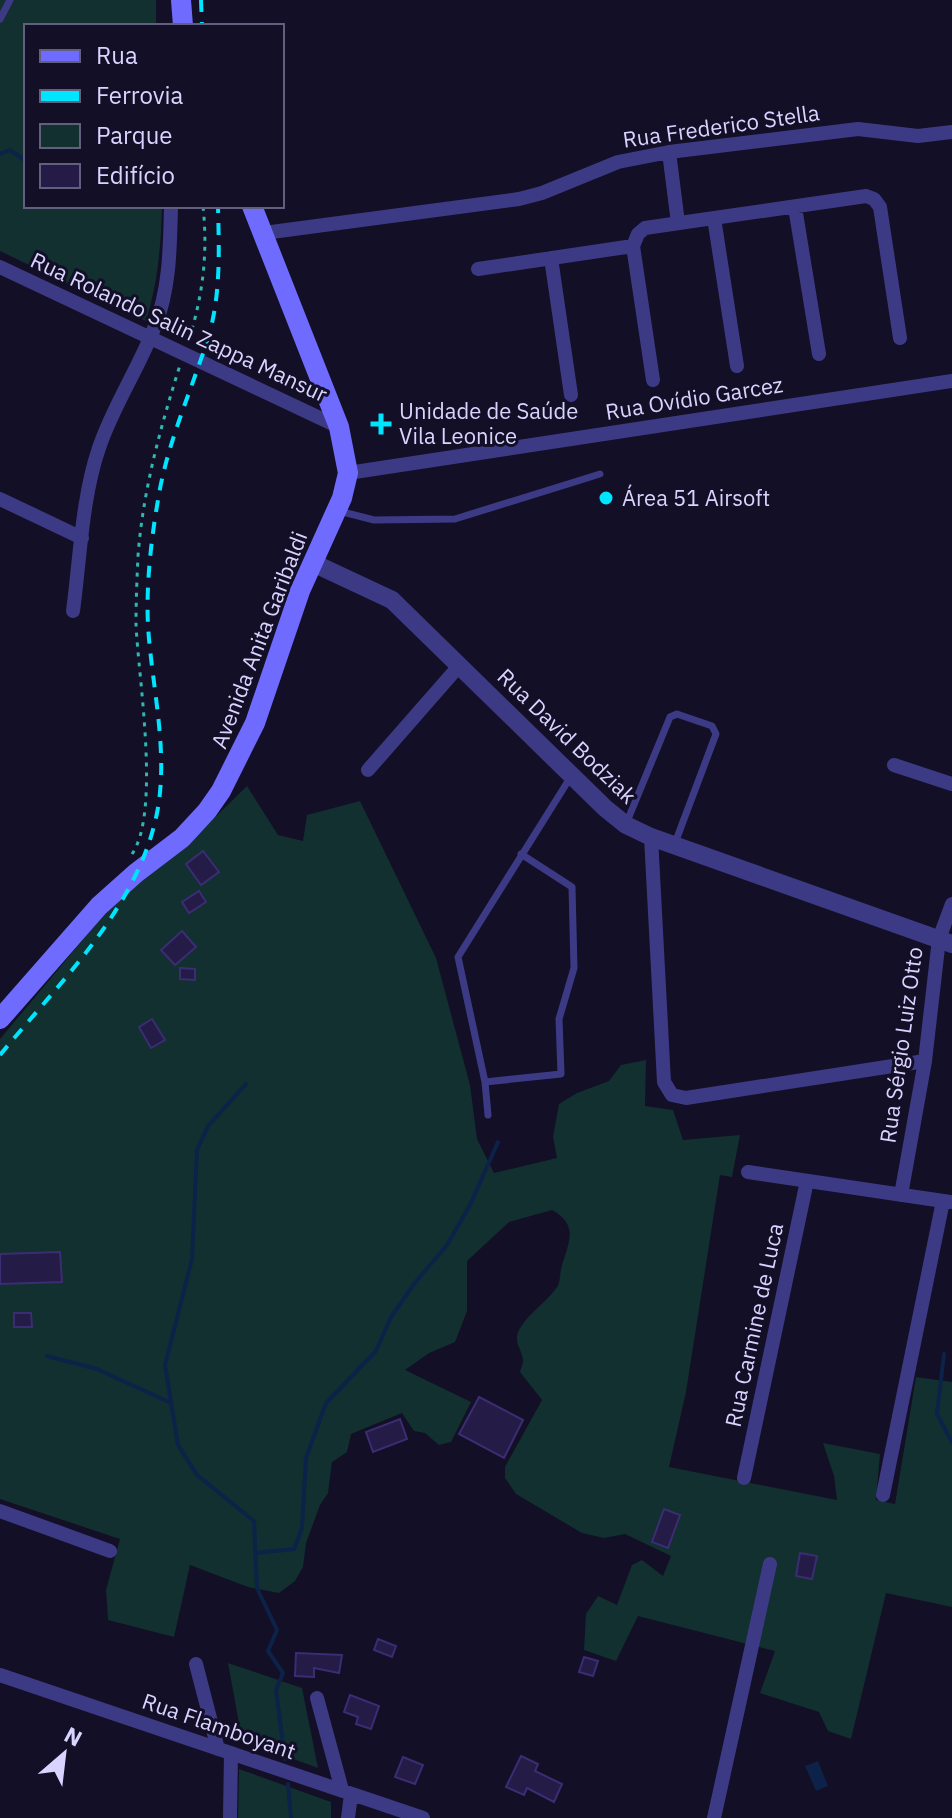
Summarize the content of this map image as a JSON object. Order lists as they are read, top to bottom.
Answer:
{
  "streets": {
    "main road": ["Avenida Anita Garibaldi"],
    "street": [
      "Rua Frederico Stella",
      "Rua Rolando Salin Zappa Mansur",
      "Rua Ovídio Garcez",
      "Rua David Bodziak",
      "Rua Sérgio Luiz Otto",
      "Rua Carmine de Luca",
      "Rua Flamboyant"
    ]
  },
  "crossings": [
    ["Rua Frederico Stella", "Avenida Anita Garibaldi"],
    ["Rua Rolando Salin Zappa Mansur", "Avenida Anita Garibaldi"],
    ["Rua Ovídio Garcez", "Avenida Anita Garibaldi"],
    ["Avenida Anita Garibaldi", "Rua David Bodziak"],
    ["Rua David Bodziak", "Rua Sérgio Luiz Otto"]
  ],
  "places": {
    "health": ["Unidade de Saúde Vila Leonice"],
    "other": ["Área 51 Airsoft"]
  },
  "legend": [
    "Rua",
    "Ferrovia",
    "Parque",
    "Edifício"
  ],
  "north": "top right"
}
